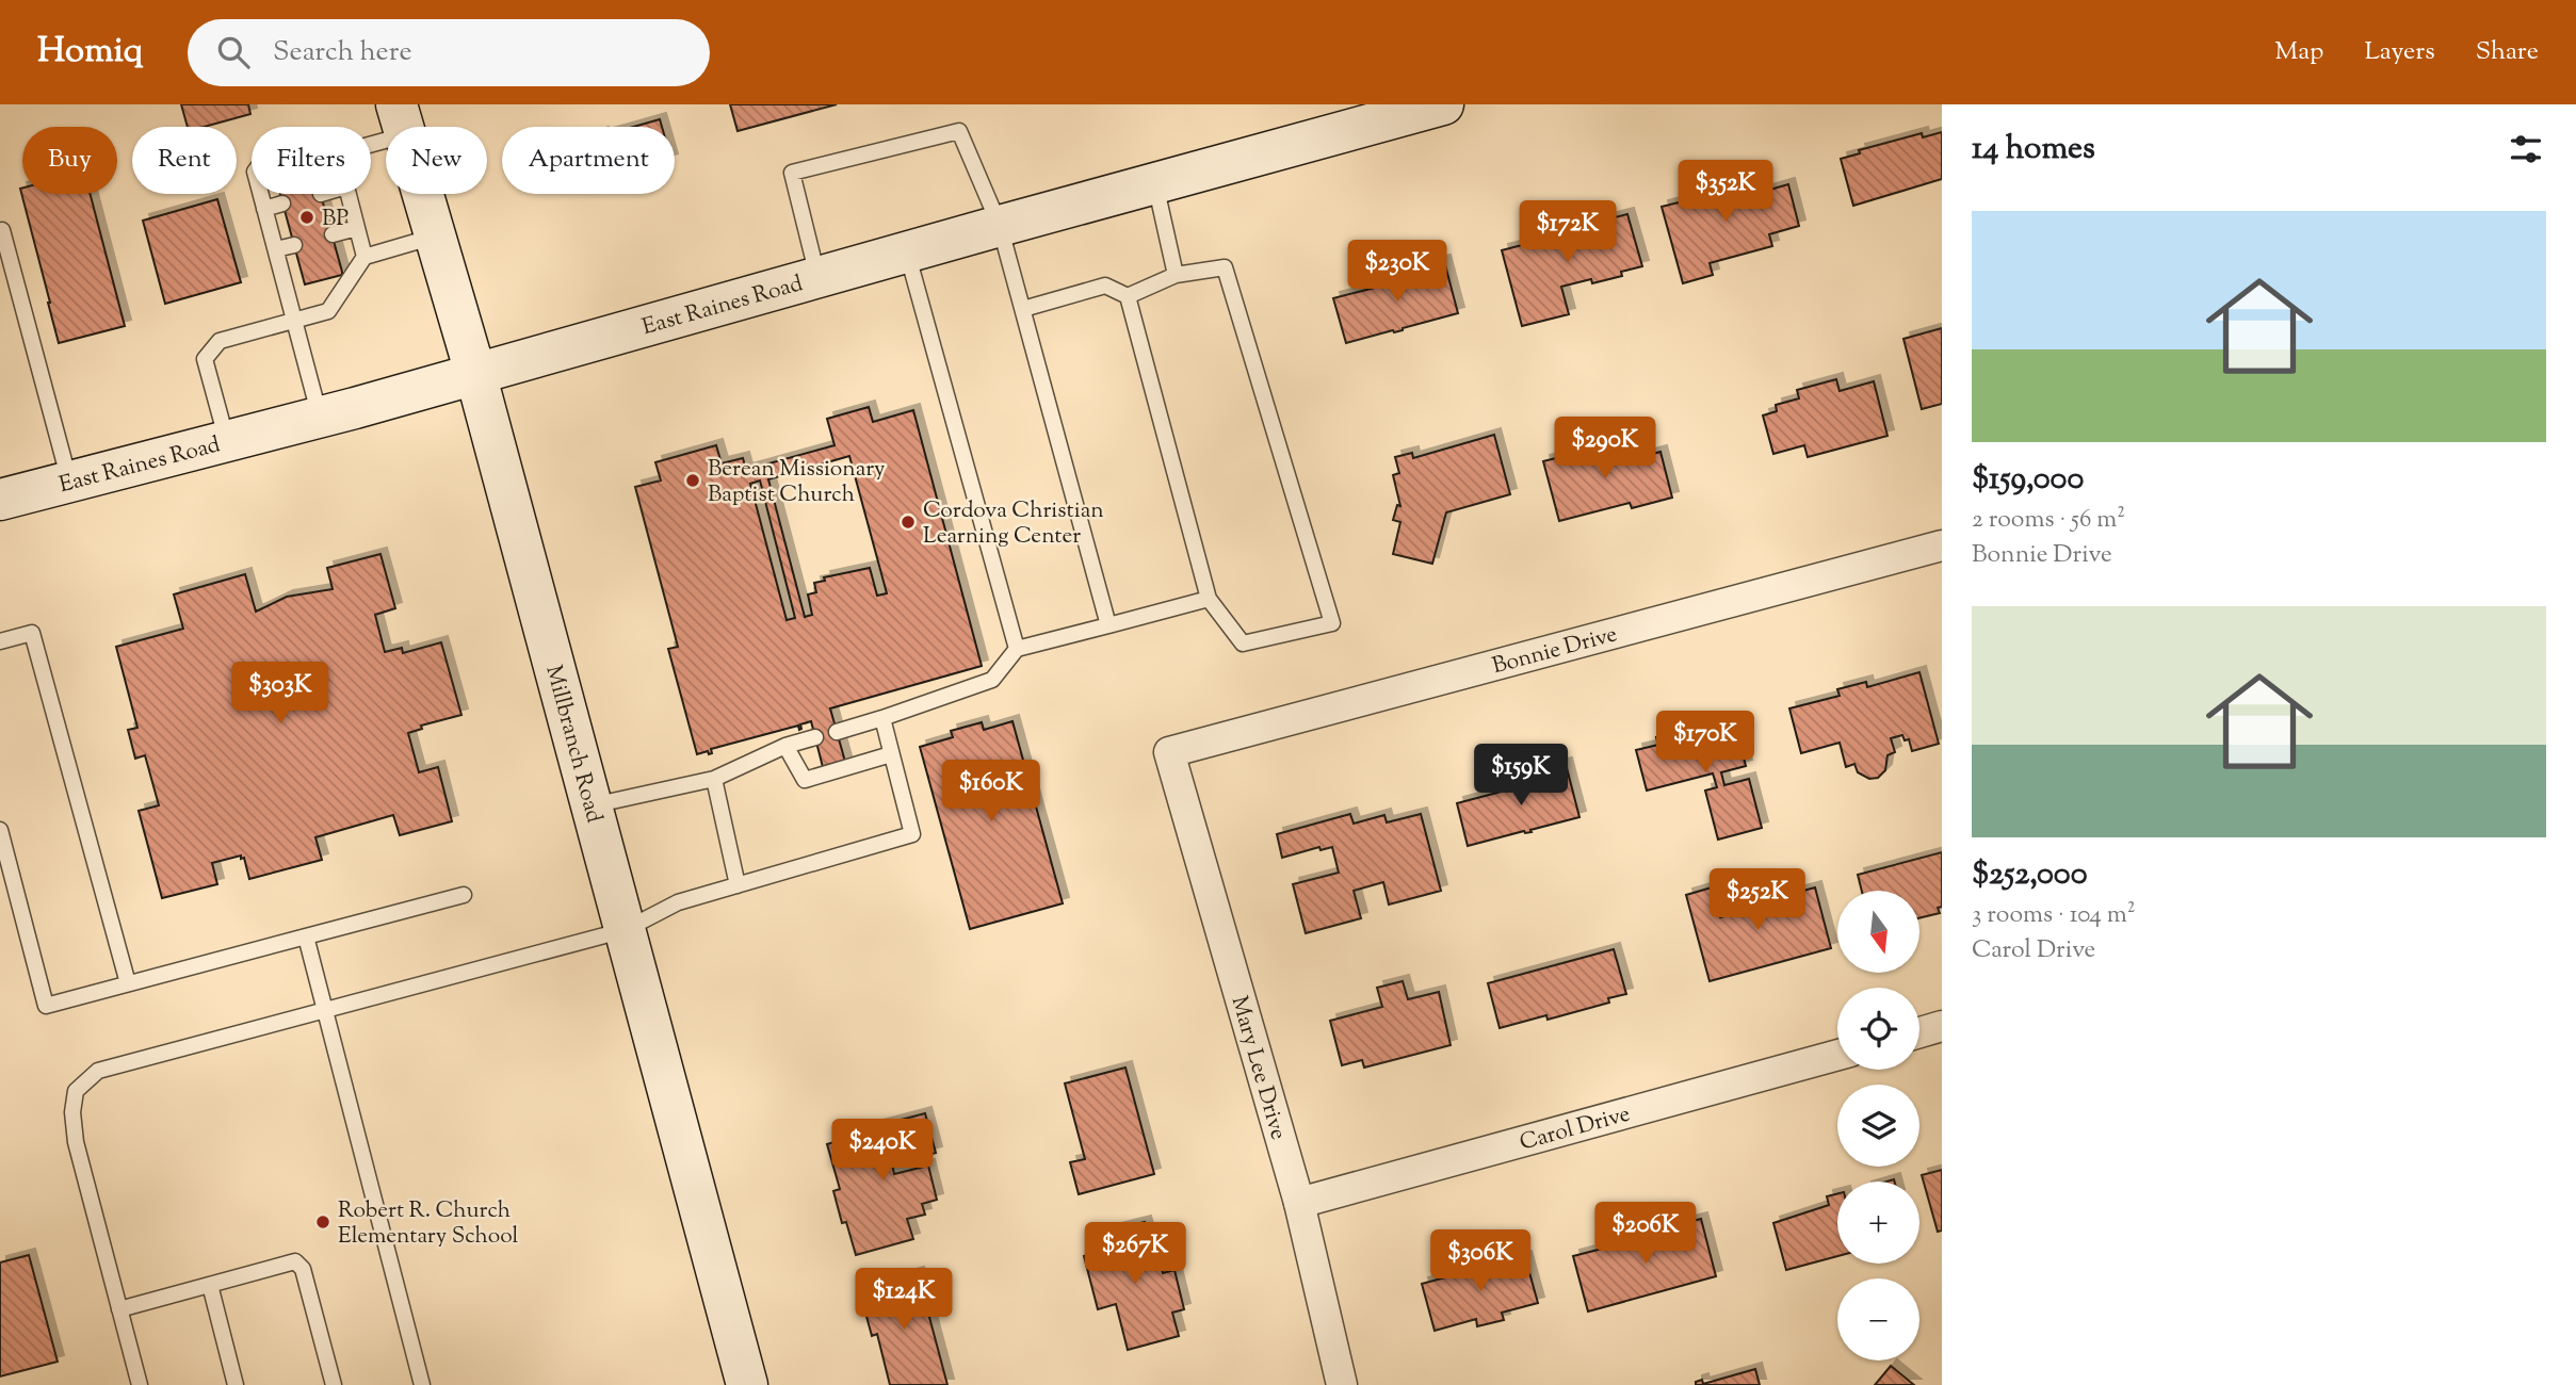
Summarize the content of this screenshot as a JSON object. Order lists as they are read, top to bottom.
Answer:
{
  "streets": {
    "main road": ["East Raines Road", "Millbranch Road"],
    "street": ["Bonnie Drive", "Mary Lee Drive", "Carol Drive"]
  },
  "crossings": [
    ["East Raines Road", "Millbranch Road"],
    ["Bonnie Drive", "Mary Lee Drive"],
    ["Mary Lee Drive", "Carol Drive"]
  ],
  "places": [
    "BP",
    "Berean Missionary Baptist Church",
    "Cordova Christian Learning Center",
    "Robert R. Church Elementary School"
  ],
  "north": "bottom",
  "page": {
    "header": "Homiq",
    "search": "Search here",
    "nav": ["Map", "Layers", "Share"],
    "heading": "14 homes",
    "chip": [
      "Buy",
      "Rent",
      "Filters",
      "New",
      "Apartment"
    ],
    "price": [
      "$352K",
      "$172K",
      "$230K",
      "$290K",
      "$303K",
      "$170K",
      "$159K",
      "$160K",
      "$252K",
      "$240K",
      "$206K",
      "$267K",
      "$306K",
      "$124K"
    ],
    "list": [
      {
        "name": "$159,000",
        "note": "2 rooms · 56 m² · Bonnie Drive"
      },
      {
        "name": "$252,000",
        "note": "3 rooms · 104 m² · Carol Drive"
      }
    ],
    "map_buttons": ["+", "−"]
  }
}
